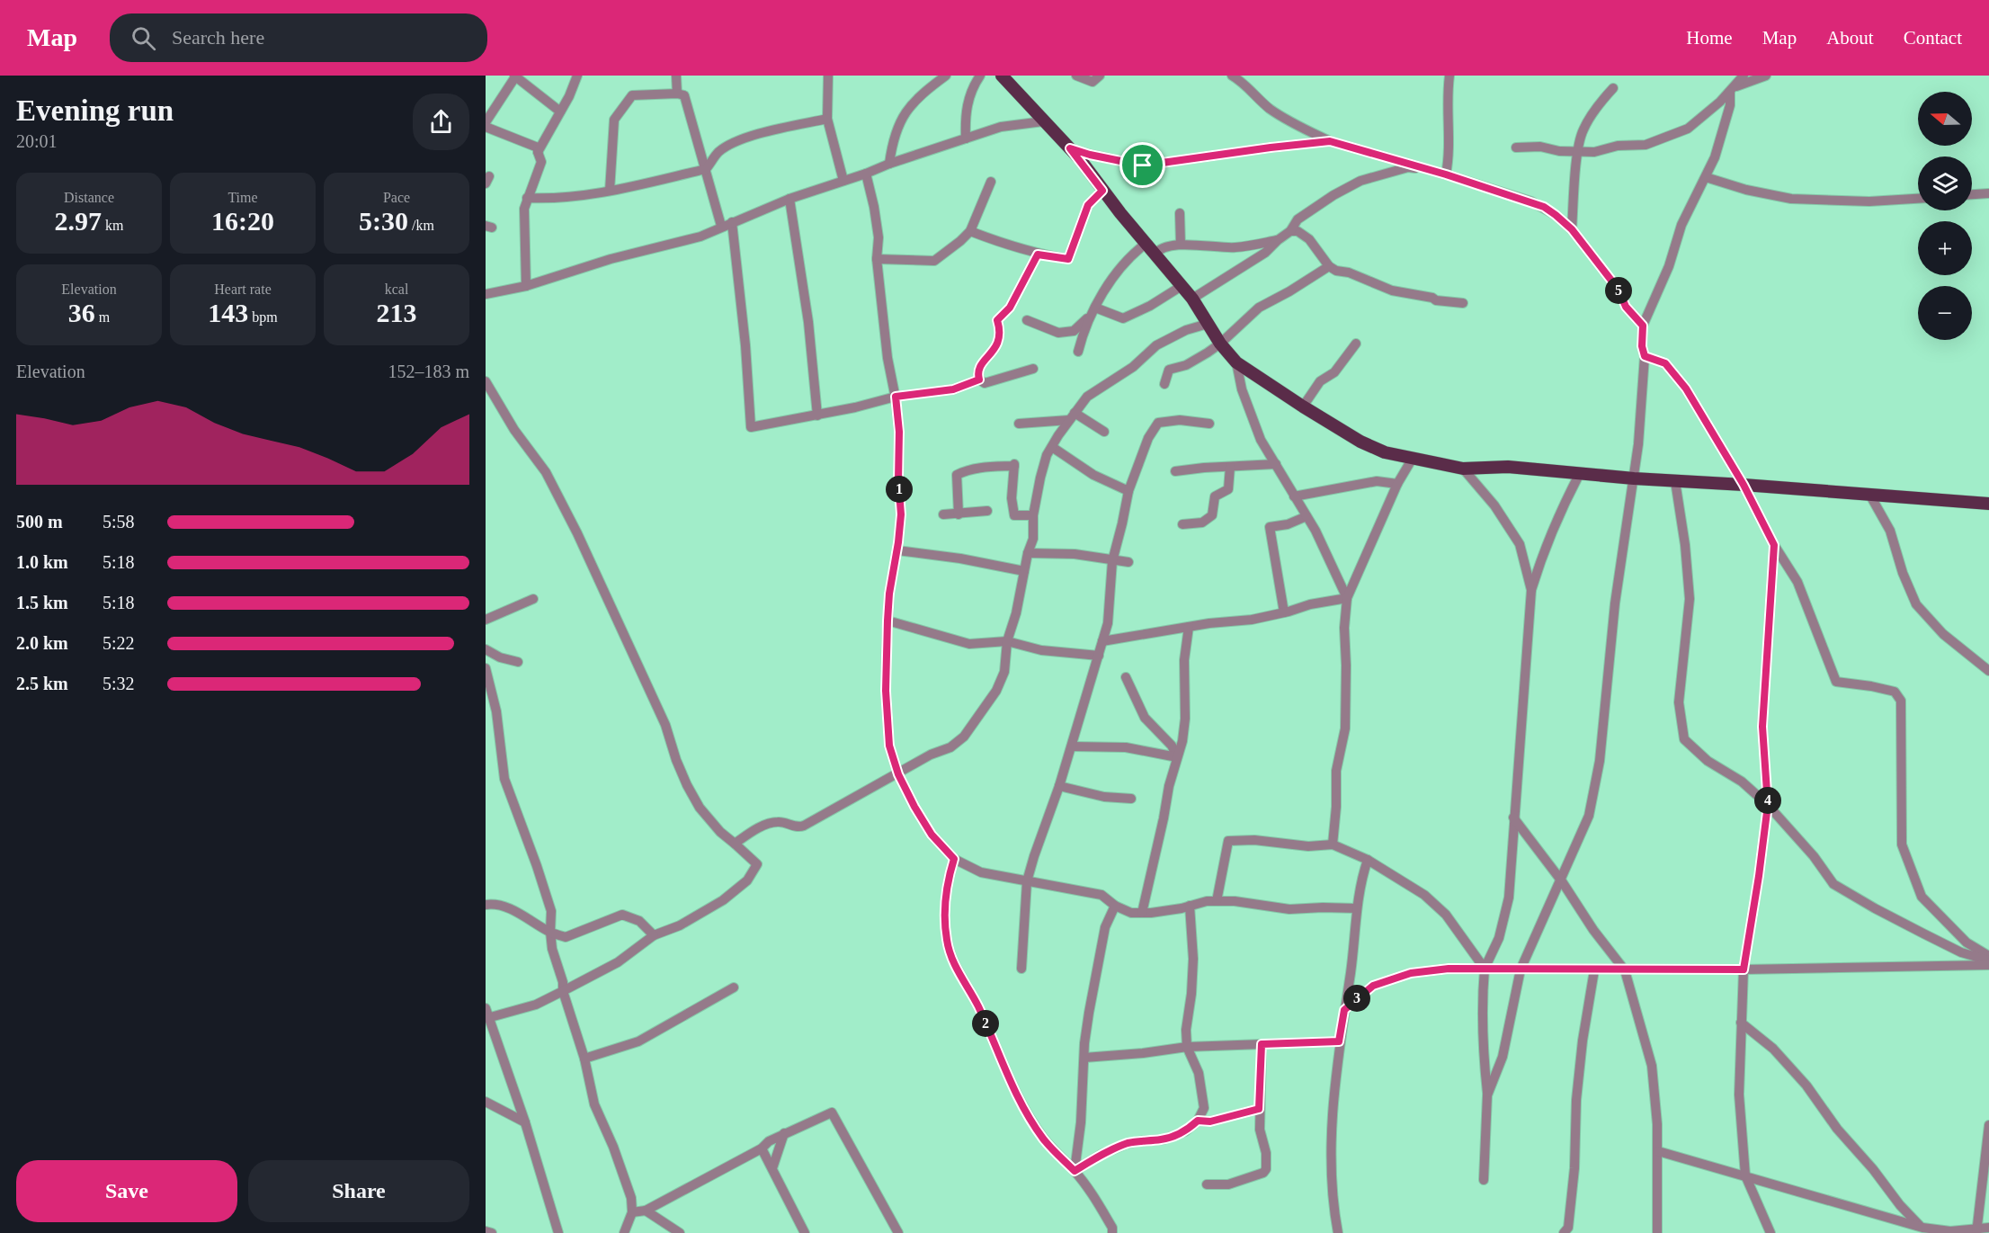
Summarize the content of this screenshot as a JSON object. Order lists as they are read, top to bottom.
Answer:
{
  "north": "left",
  "page": {
    "header": "Map",
    "search": "Search here",
    "nav": [
      "Home",
      "Map",
      "About",
      "Contact"
    ],
    "heading": ["Evening run", "20:01"],
    "map_buttons": ["+", "−"],
    "stats": [
      ["Distance", "2.97 km"],
      ["Time", "16:20"],
      ["Pace", "5:30 /km"],
      ["Elevation", "36 m"],
      ["Heart rate", "143 bpm"],
      ["kcal", "213"]
    ],
    "pins": [
      "5",
      "1",
      "4",
      "3",
      "2"
    ],
    "chart": ["Elevation", "152–183 m"],
    "list": [
      {
        "name": "500 m",
        "note": "5:58"
      },
      {
        "name": "1.0 km",
        "note": "5:18"
      },
      {
        "name": "1.5 km",
        "note": "5:18"
      },
      {
        "name": "2.0 km",
        "note": "5:22"
      },
      {
        "name": "2.5 km",
        "note": "5:32"
      }
    ],
    "buttons": ["Save", "Share"]
  }
}
